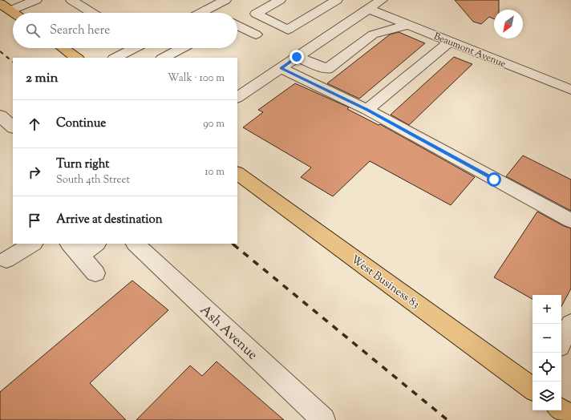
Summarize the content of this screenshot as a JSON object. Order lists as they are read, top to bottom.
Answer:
{
  "streets": {
    "main road": ["West Business 83"],
    "street": ["Beaumont Avenue", "Ash Avenue"]
  },
  "north": "bottom left",
  "page": {
    "search": "Search here",
    "heading": ["2 min", "Walk · 100 m"],
    "list": [
      ["Continue", "90 m"],
      ["Turn right", "South 4th Street", "10 m"],
      "Arrive at destination"
    ],
    "map_buttons": ["+", "−"]
  }
}
